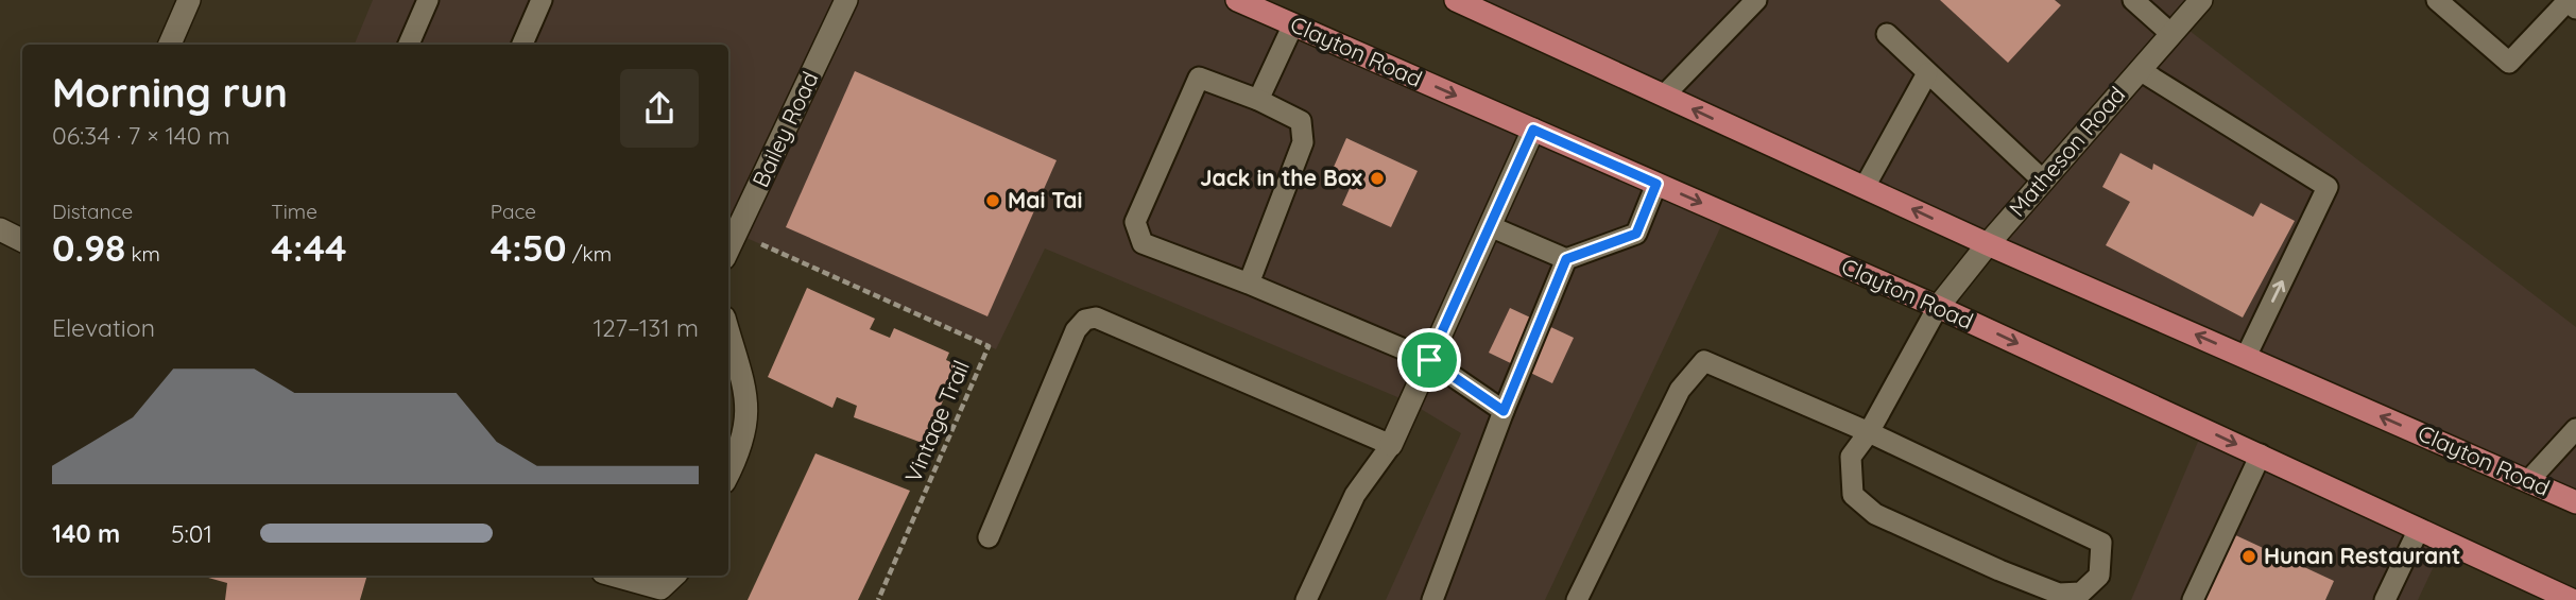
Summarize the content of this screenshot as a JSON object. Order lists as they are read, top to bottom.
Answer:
{
  "streets": {
    "main road": ["Clayton Road"],
    "street": ["Bailey Road", "Matheson Road"],
    "path": ["Vintage Trail"]
  },
  "crossings": [
    ["Clayton Road", "Matheson Road"],
    ["Bailey Road", "Vintage Trail"]
  ],
  "places": ["Jack in the Box", "Mai Tai", "Hunan Restaurant"],
  "page": {
    "heading": ["Morning run", "06:34 · 7 × 140 m"],
    "stats": [
      ["Distance", "0.98 km"],
      ["Time", "4:44"],
      ["Pace", "4:50 /km"]
    ],
    "chart": ["Elevation", "127–131 m"],
    "list": [
      {
        "name": "140 m",
        "note": "5:01"
      }
    ]
  }
}
